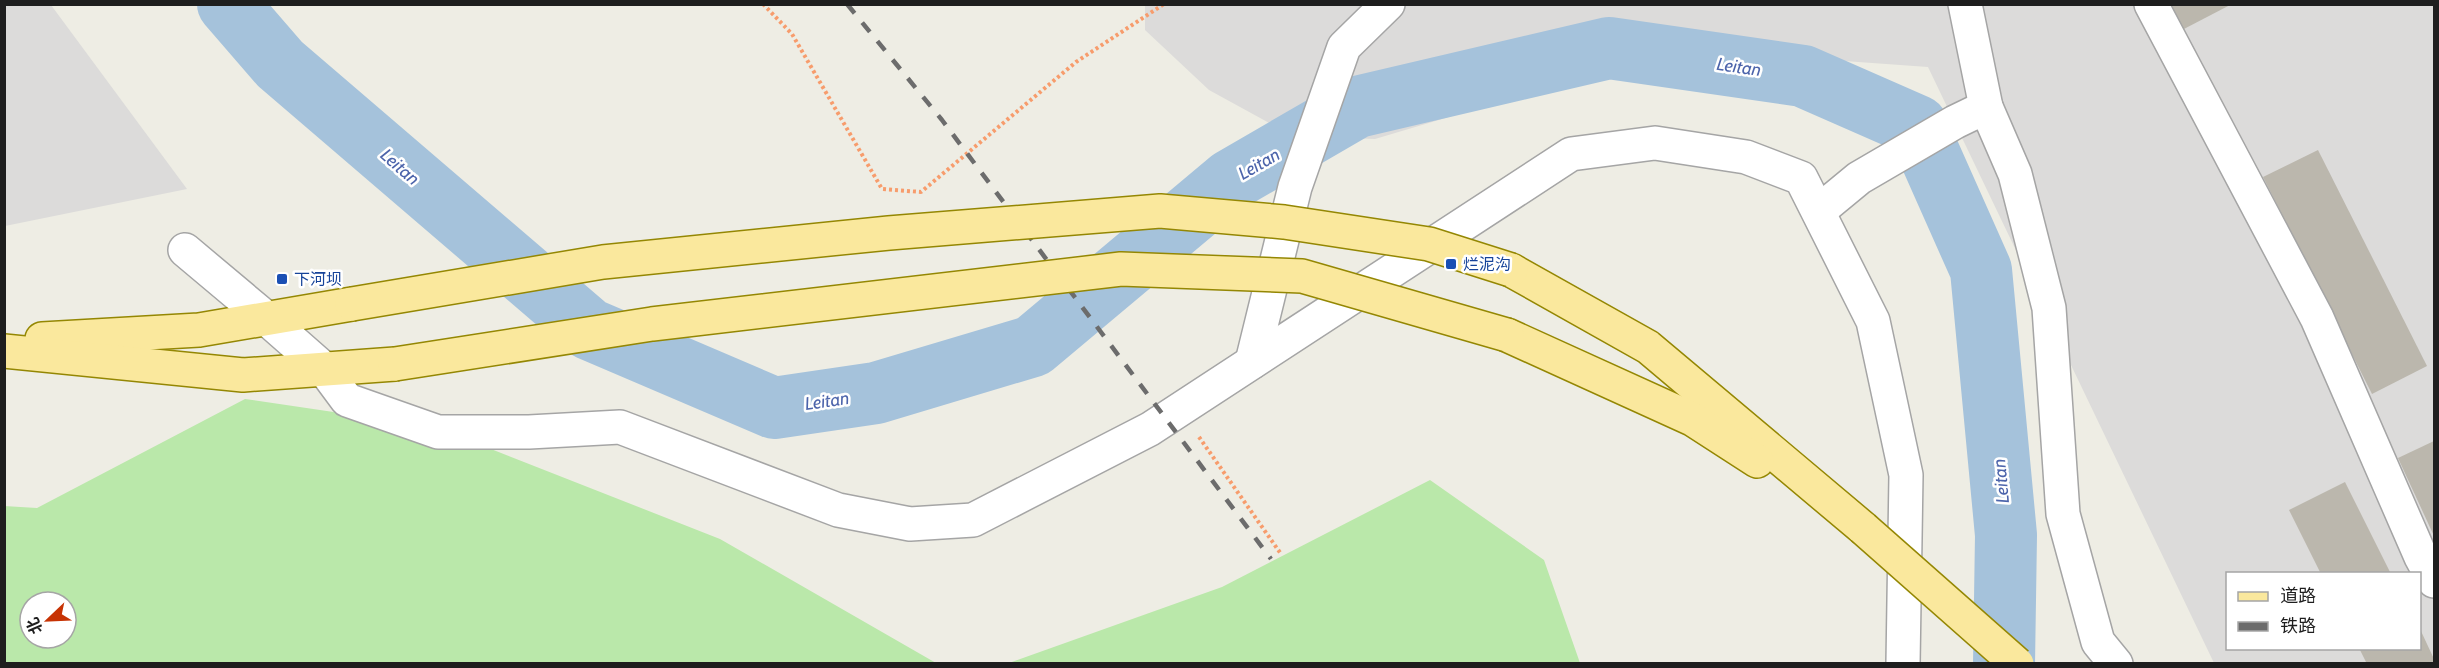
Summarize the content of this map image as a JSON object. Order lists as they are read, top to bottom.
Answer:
{
  "water": ["Leitan"],
  "places": {
    "transit": ["烂泥沟", "下河坝"]
  },
  "legend": ["道路", "铁路"],
  "north": "bottom left"
}
